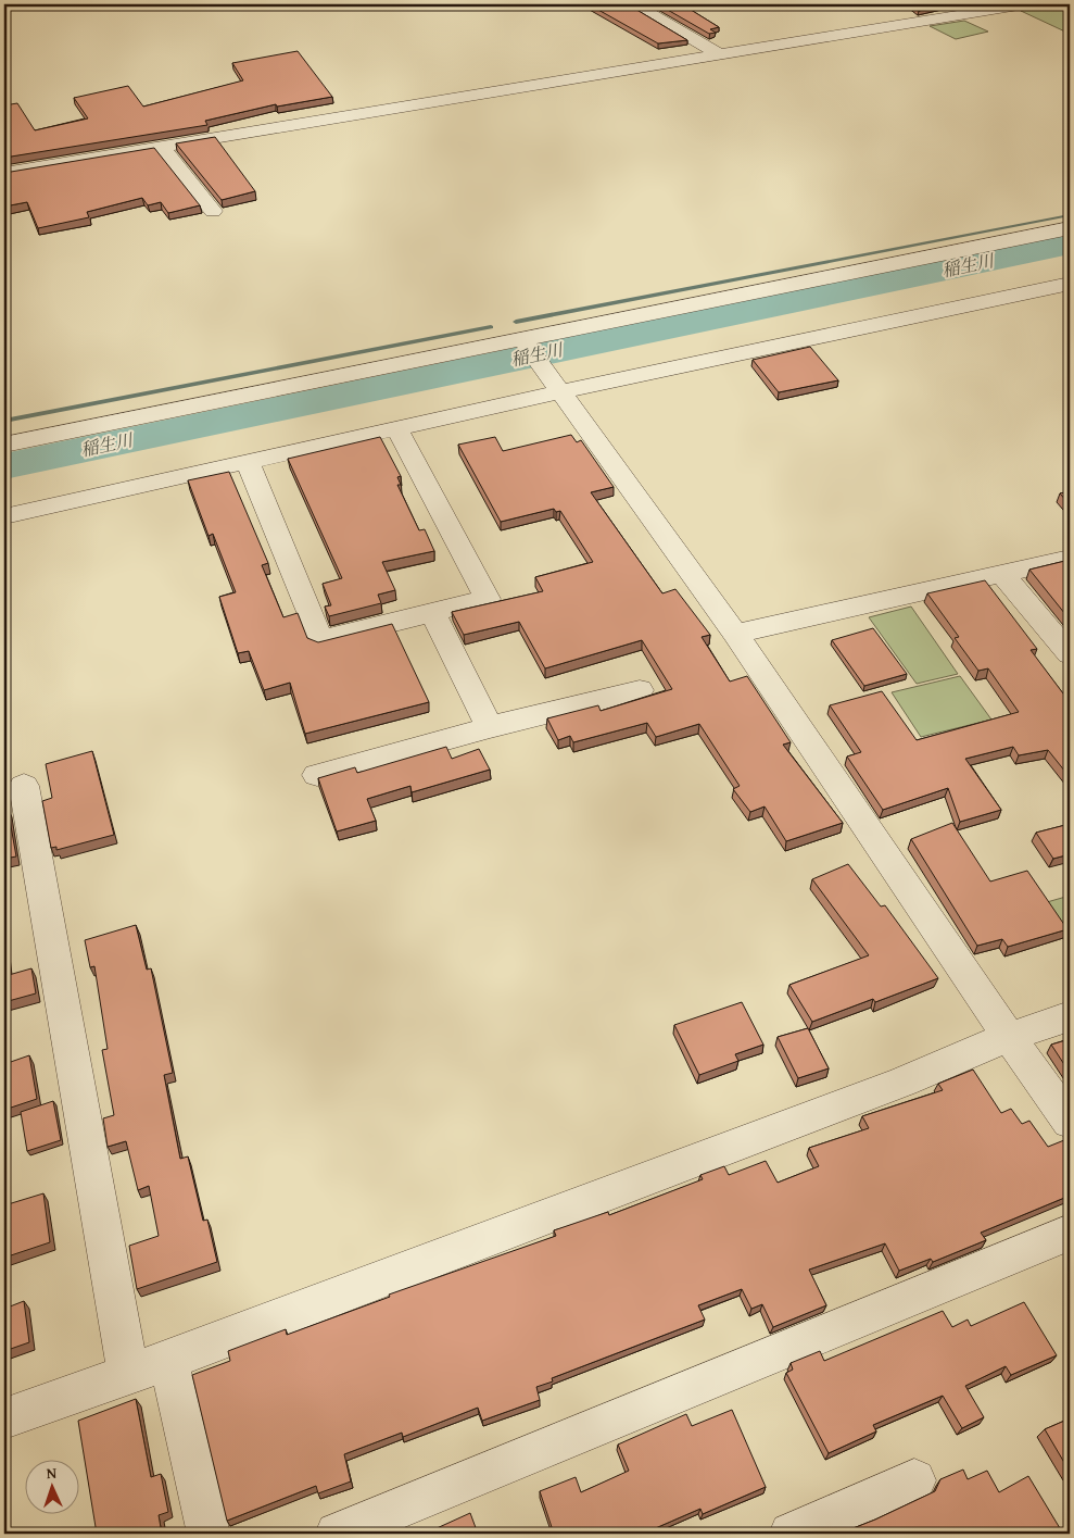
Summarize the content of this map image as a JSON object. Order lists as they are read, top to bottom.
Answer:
{
  "water": ["稲生川"],
  "north": "top"
}
